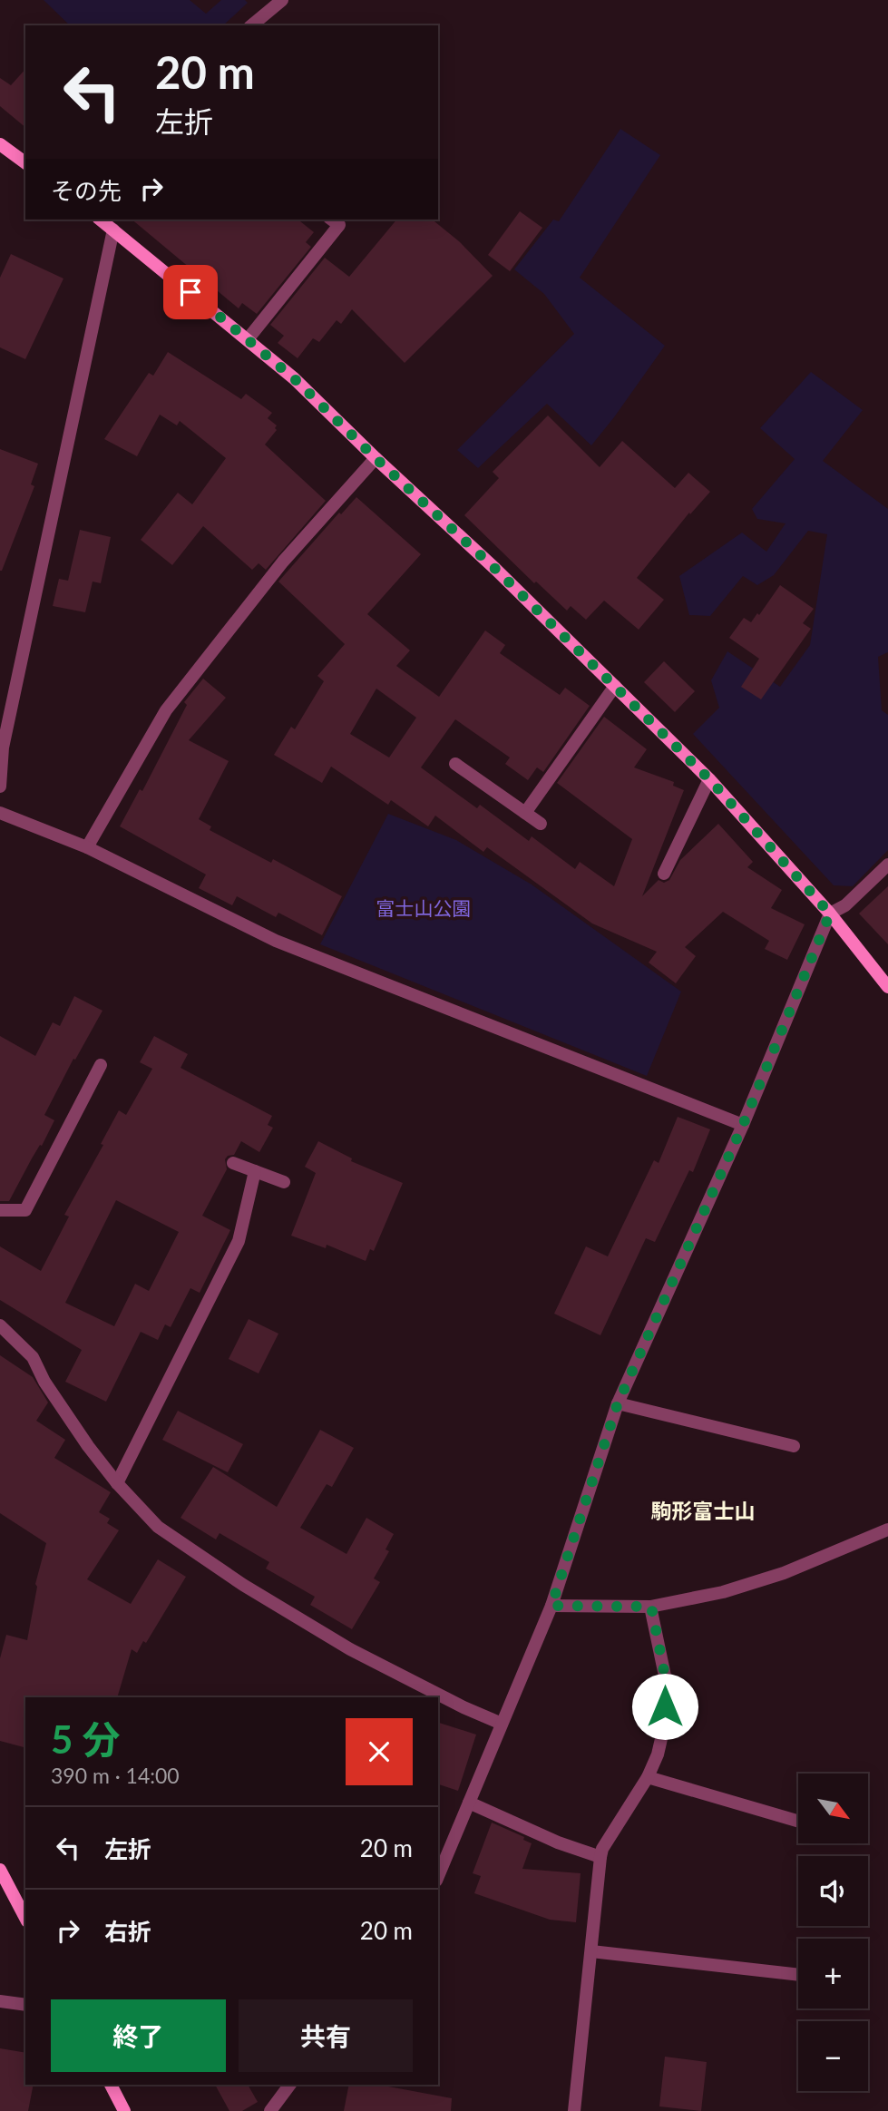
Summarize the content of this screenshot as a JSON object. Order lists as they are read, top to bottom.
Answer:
{
  "districts": ["駒形富士山"],
  "parks": ["富士山公園"],
  "north": "bottom right",
  "page": {
    "turn": ["20 m", "左折"],
    "then": "その先",
    "heading": ["5 分", "390 m · 14:00"],
    "map_buttons": ["+", "−"],
    "list": [
      {
        "name": "左折",
        "value": "20 m"
      },
      {
        "name": "右折",
        "value": "20 m"
      }
    ],
    "buttons": ["終了", "共有"]
  }
}
